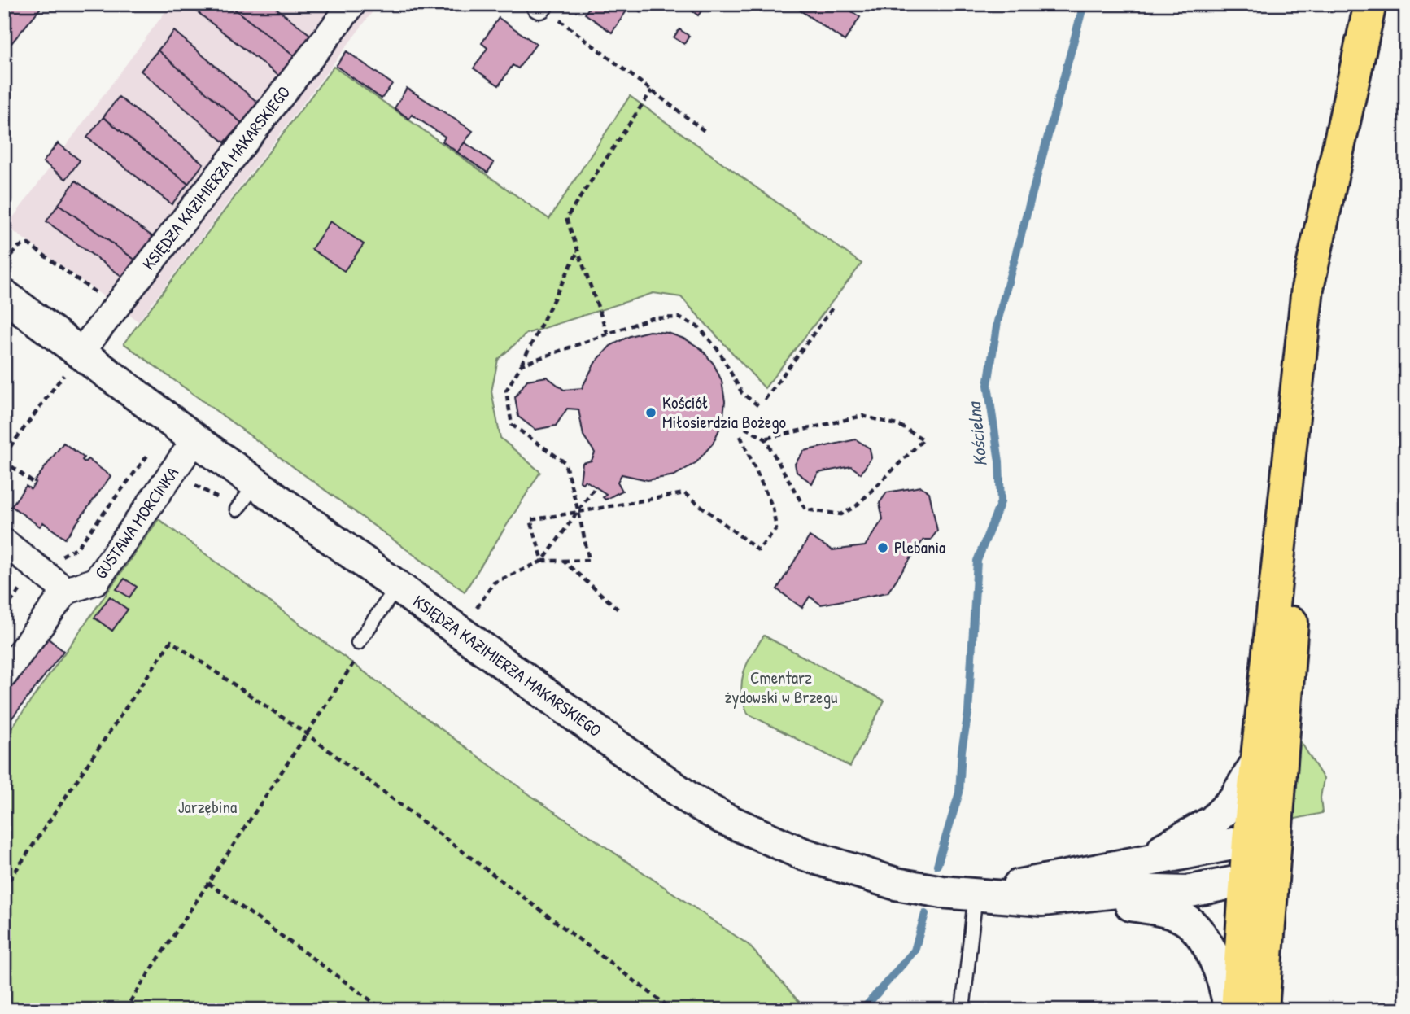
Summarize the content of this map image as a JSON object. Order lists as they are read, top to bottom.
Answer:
{
  "streets": {
    "street": ["KSIĘDZA KAZIMIERZA MAKARSKIEGO", "GUSTAWA MORCINKA"]
  },
  "crossings": [
    ["KSIĘDZA KAZIMIERZA MAKARSKIEGO", "GUSTAWA MORCINKA"]
  ],
  "water": ["Kościelna"],
  "parks": ["Cmentarz żydowski w Brzegu", "Jarzębina"],
  "places": ["Kościół Miłosierdzia Bożego", "Plebania"]
}
